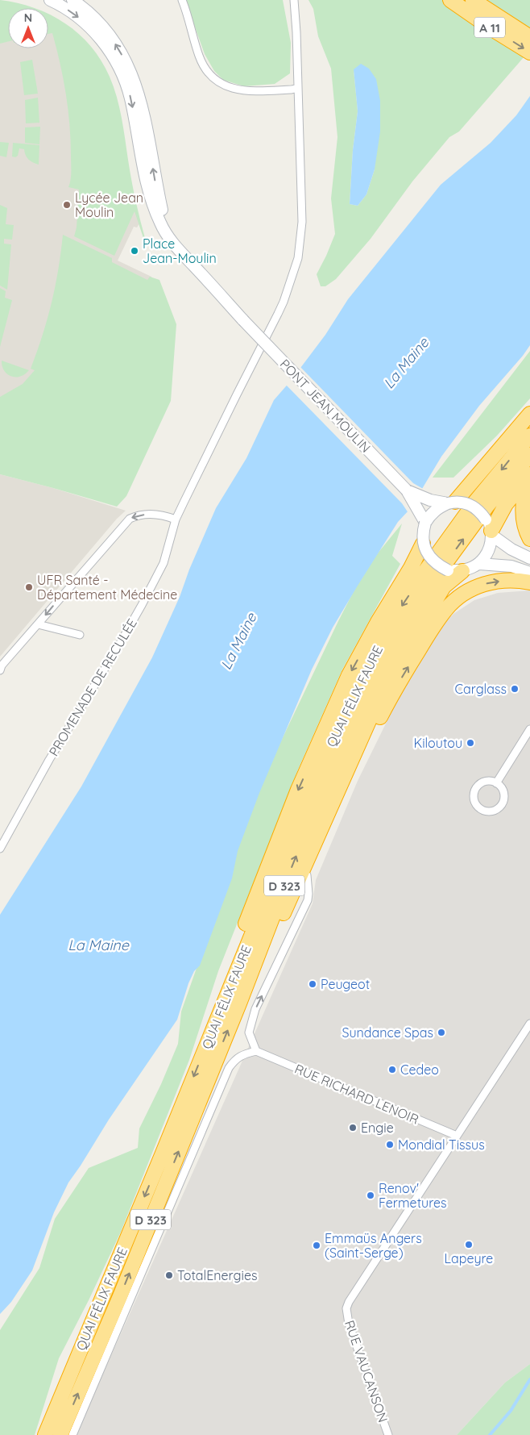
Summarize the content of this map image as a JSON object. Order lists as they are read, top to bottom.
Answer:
{
  "streets": {
    "highway": ["A 11", "QUAI FÉLIX FAURE", "D 323"],
    "main road": ["PONT JEAN MOULIN"],
    "street": ["PROMENADE DE RECULÉE", "RUE RICHARD LENOIR", "RUE VAUCANSON"]
  },
  "crossings": [
    ["PONT JEAN MOULIN", "QUAI FÉLIX FAURE"],
    ["QUAI FÉLIX FAURE", "RUE RICHARD LENOIR"],
    ["RUE RICHARD LENOIR", "RUE VAUCANSON"]
  ],
  "water": ["La Maine"],
  "places": [
    "Lycée Jean Moulin",
    "Place Jean-Moulin",
    "UFR Santé - Département Médecine",
    "Carglass",
    "Kiloutou",
    "Peugeot",
    "Sundance Spas",
    "Cedeo",
    "Engie",
    "Mondial Tissus",
    "Renov' Fermetures",
    "Lapeyre",
    "Emmaüs Angers (Saint-Serge)",
    "TotalEnergies"
  ],
  "north": "top"
}
